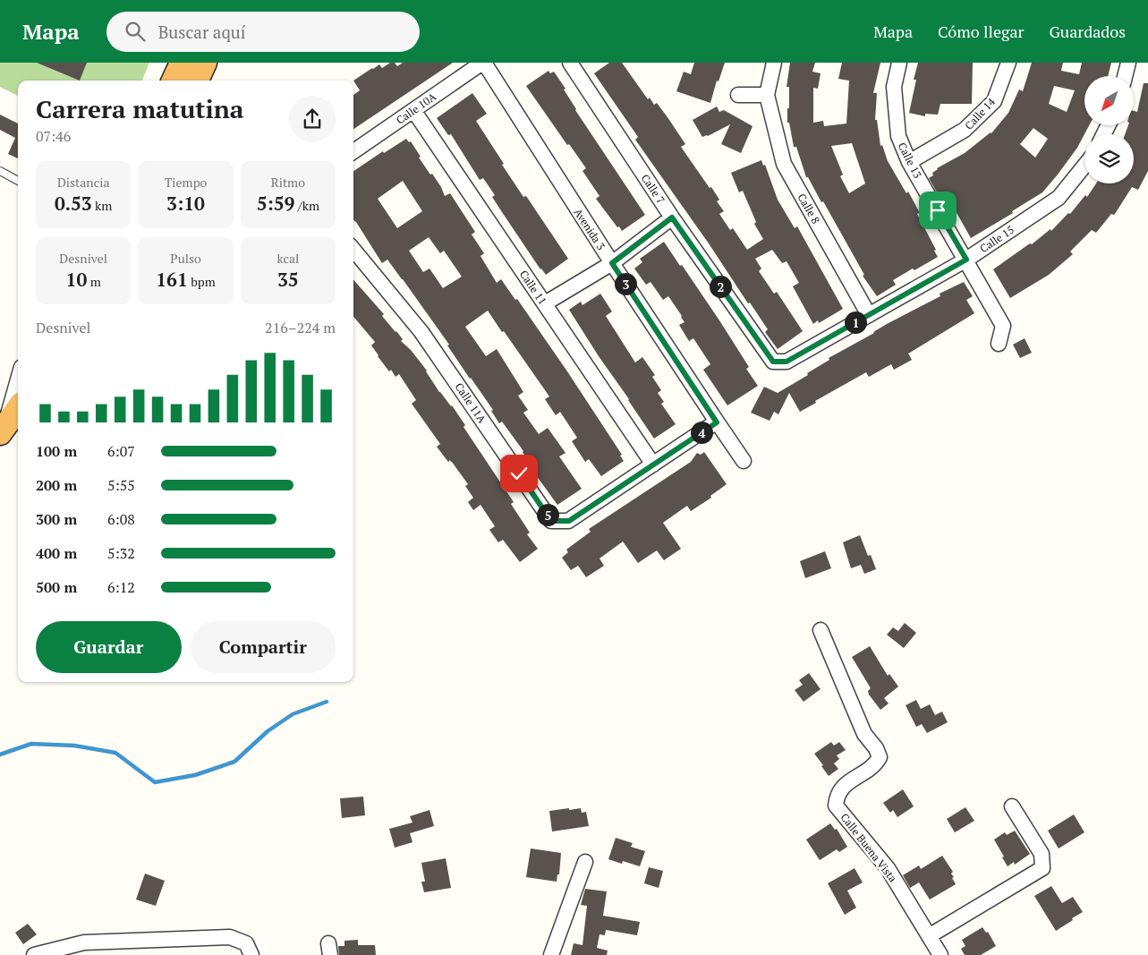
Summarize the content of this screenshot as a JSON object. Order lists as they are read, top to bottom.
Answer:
{
  "streets": {
    "street": [
      "Calle 10A",
      "Calle 14",
      "Calle 13",
      "Calle 7",
      "Calle 8",
      "Avenida 3",
      "Calle 15",
      "Calle 11",
      "Calle 11A",
      "Calle Buena Vista"
    ]
  },
  "crossings": [
    ["Calle 10A", "Avenida 3"],
    ["Calle 10A", "Calle 11"],
    ["Calle 14", "Calle 13"],
    ["Calle 13", "Calle 15"],
    ["Calle 7", "Calle 15"],
    ["Calle 8", "Calle 15"],
    ["Calle 11", "Calle 11A"]
  ],
  "north": "bottom left",
  "page": {
    "header": "Mapa",
    "search": "Buscar aquí",
    "nav": ["Mapa", "Cómo llegar", "Guardados"],
    "heading": ["Carrera matutina", "07:46"],
    "stats": [
      ["Distancia", "0.53 km"],
      ["Tiempo", "3:10"],
      ["Ritmo", "5:59 /km"],
      ["Desnivel", "10 m"],
      ["Pulso", "161 bpm"],
      ["kcal", "35"]
    ],
    "pins": [
      "3",
      "2",
      "1",
      "4",
      "5"
    ],
    "chart": ["Desnivel", "216–224 m"],
    "list": [
      {
        "name": "100 m",
        "note": "6:07"
      },
      {
        "name": "200 m",
        "note": "5:55"
      },
      {
        "name": "300 m",
        "note": "6:08"
      },
      {
        "name": "400 m",
        "note": "5:32"
      },
      {
        "name": "500 m",
        "note": "6:12"
      }
    ],
    "buttons": ["Guardar", "Compartir"]
  }
}
